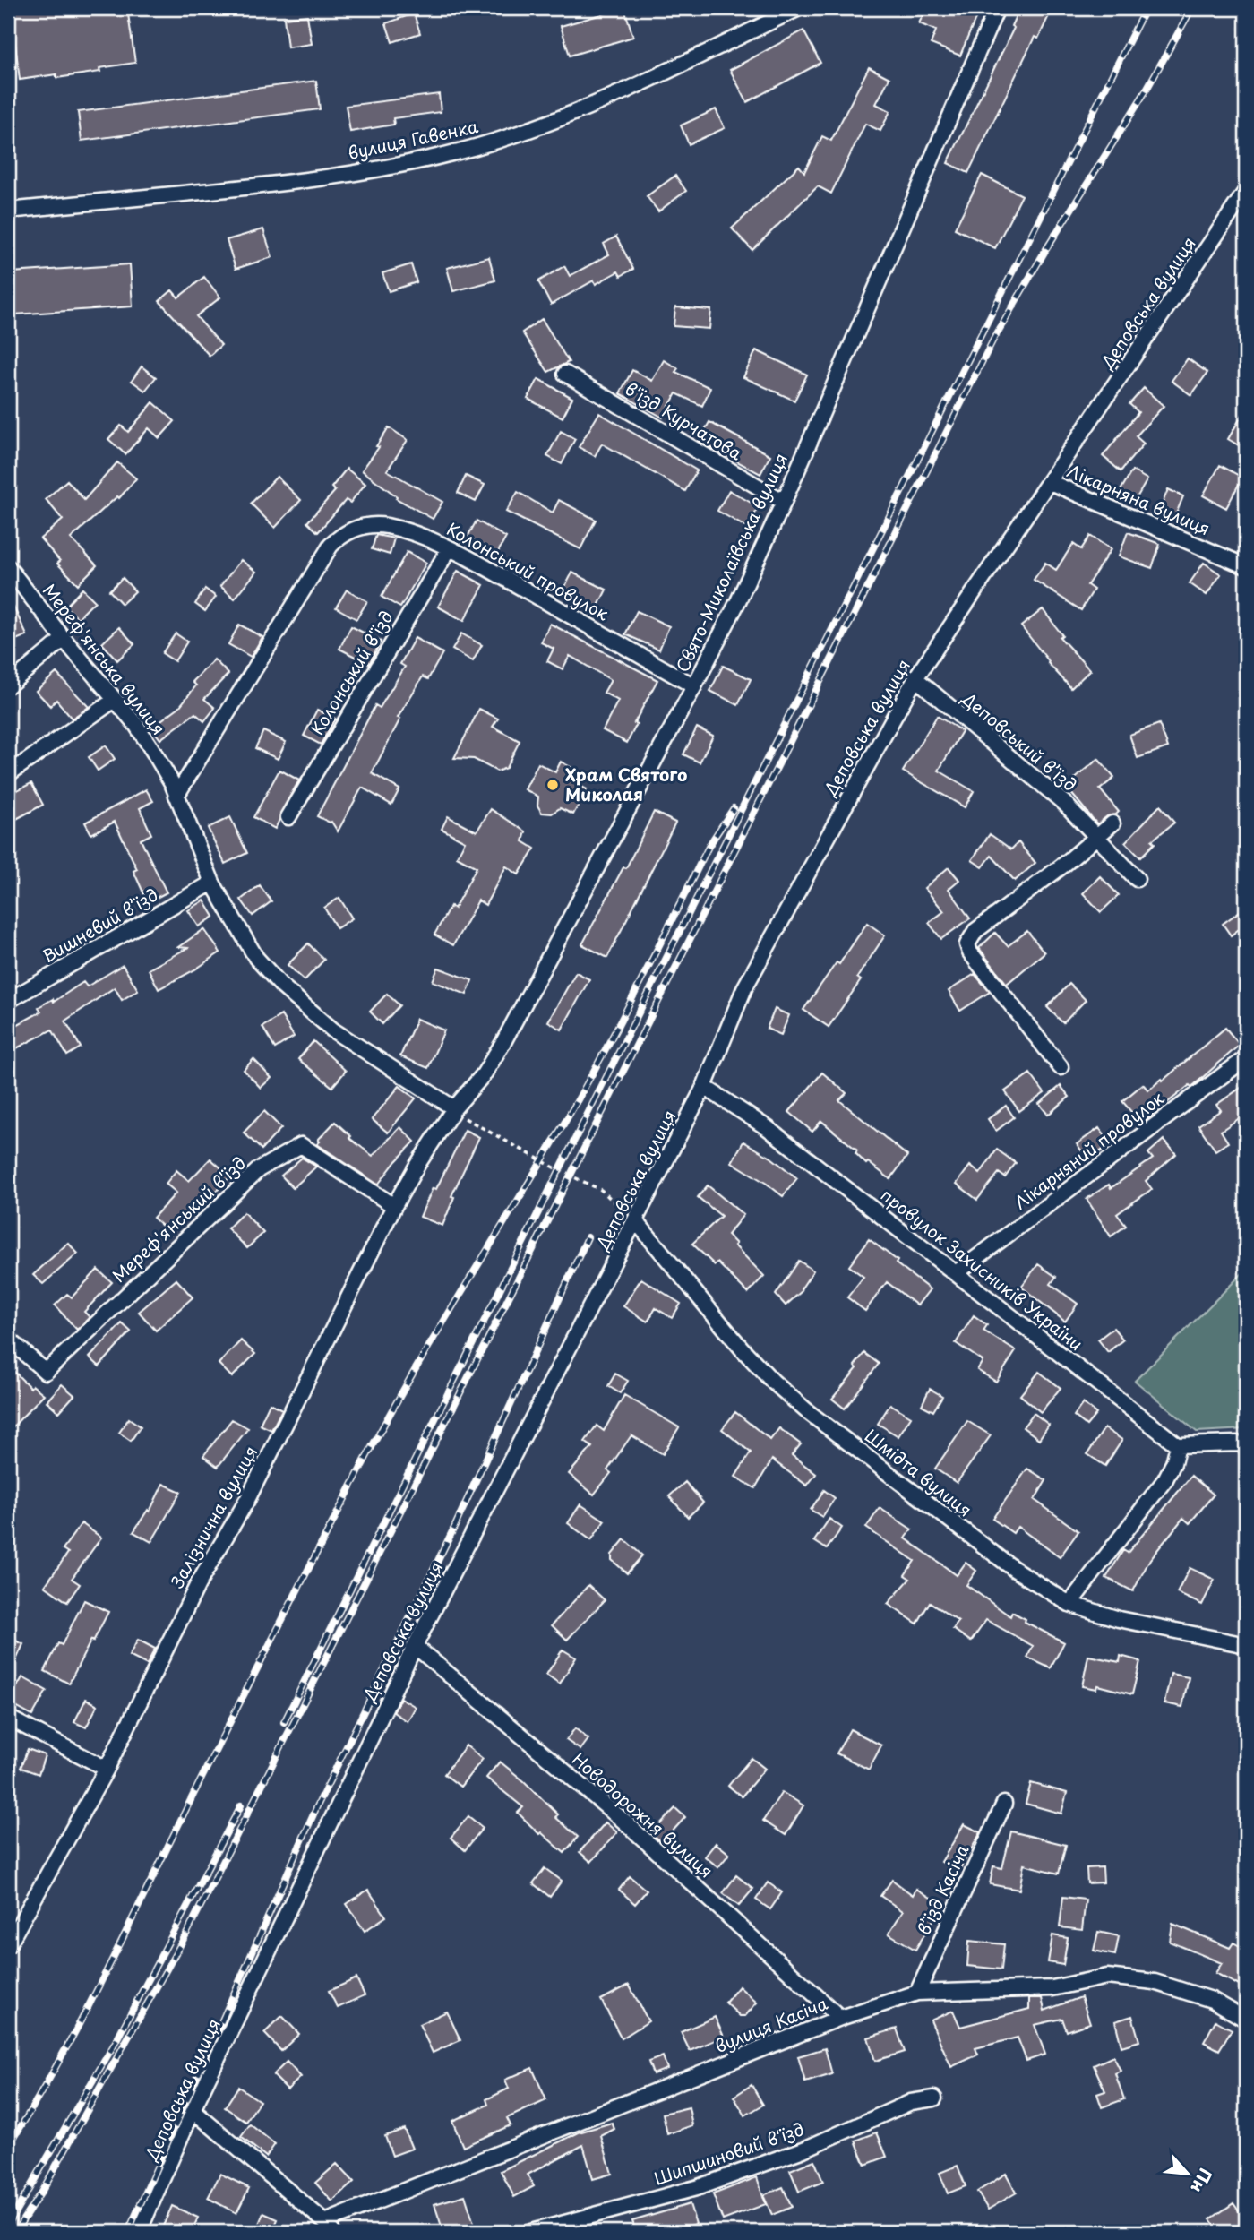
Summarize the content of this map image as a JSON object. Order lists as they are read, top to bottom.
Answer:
{
  "streets": {
    "street": [
      "вулиця Гавенка",
      "Деповська вулиця",
      "в'їзд Курчатова",
      "Лікарняна вулиця",
      "Свято-Миколаївська вулиця",
      "Колонський провулок",
      "Мереф'янська вулиця",
      "Колонський в'їзд",
      "Деповський в’їзд",
      "Вишневий в’їзд",
      "Лікарняний провулок",
      "Мереф'янський в'їзд",
      "провулок Захисників України",
      "Шмідта вулиця",
      "Залізнична вулиця",
      "Новодорожня вулиця",
      "в’їзд Касіча",
      "вулиця Касіча",
      "Шипшиновий в'їзд"
    ]
  },
  "crossings": [
    ["Деповська вулиця", "Лікарняна вулиця"],
    ["Деповська вулиця", "Деповський в’їзд"],
    ["Деповська вулиця", "провулок Захисників України"],
    ["Деповська вулиця", "Шмідта вулиця"],
    ["Деповська вулиця", "Новодорожня вулиця"],
    ["в'їзд Курчатова", "Свято-Миколаївська вулиця"],
    ["Свято-Миколаївська вулиця", "Колонський провулок"],
    ["Свято-Миколаївська вулиця", "Мереф'янська вулиця"],
    ["Свято-Миколаївська вулиця", "Залізнична вулиця"],
    ["Колонський провулок", "Мереф'янська вулиця"],
    ["Колонський провулок", "Колонський в'їзд"],
    ["Мереф'янська вулиця", "Вишневий в’їзд"],
    ["Мереф'янська вулиця", "Залізнична вулиця"],
    ["Лікарняний провулок", "провулок Захисників України"],
    ["Мереф'янський в'їзд", "Залізнична вулиця"],
    ["Новодорожня вулиця", "вулиця Касіча"],
    ["в’їзд Касіча", "вулиця Касіча"]
  ],
  "places": ["Храм Святого Миколая"],
  "north": "bottom right"
}
